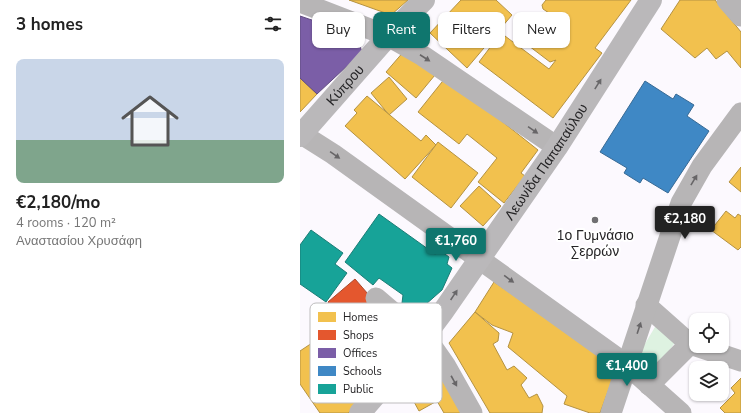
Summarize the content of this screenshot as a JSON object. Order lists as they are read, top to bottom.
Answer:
{
  "streets": {
    "main road": ["Κύπρου", "Λεωνίδα Παπαπαύλου"]
  },
  "one_way": ["Λεωνίδα Παπαπαύλου"],
  "places": ["1ο Γυμνάσιο Σερρών"],
  "legend": [
    "Homes",
    "Shops",
    "Offices",
    "Schools",
    "Public"
  ],
  "page": {
    "heading": "3 homes",
    "chip": [
      "Buy",
      "Rent",
      "Filters",
      "New"
    ],
    "list": [
      {
        "name": "€2,180/mo",
        "note": "4 rooms · 120 m² · Αναστασίου Χρυσάφη"
      }
    ],
    "price": ["€2,180", "€1,760", "€1,400"]
  }
}
